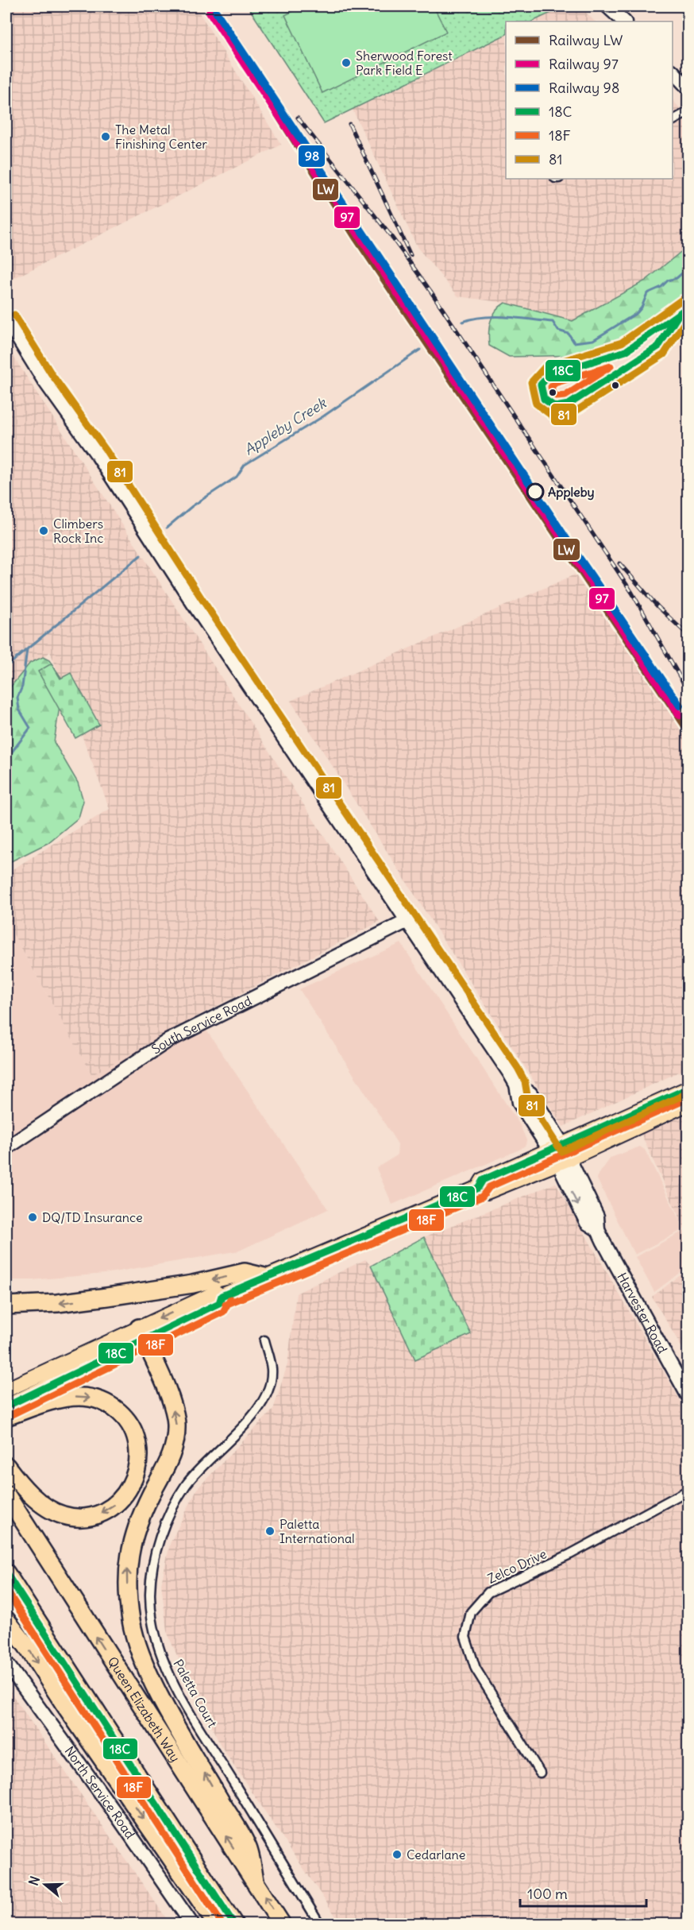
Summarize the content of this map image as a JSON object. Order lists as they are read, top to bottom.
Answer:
{
  "streets": {
    "highway": ["Queen Elizabeth Way"],
    "main road": ["South Service Road", "Harvester Road", "North Service Road"],
    "street": ["Zelco Drive", "Paletta Court"]
  },
  "crossings": [
    ["South Service Road", "Harvester Road"]
  ],
  "water": ["Appleby Creek"],
  "places": [
    "Sherwood Forest Park Field E",
    "The Metal Finishing Center",
    "Appleby",
    "Climbers Rock Inc",
    "DQ/TD Insurance",
    "Paletta International",
    "Cedarlane"
  ],
  "lines": [
    "rail line LW",
    "rail line 97",
    "rail line 98",
    "transit line 81",
    "transit line 18C",
    "transit line 18F"
  ],
  "legend": [
    "Railway LW",
    "Railway 97",
    "Railway 98",
    "18C",
    "18F",
    "81"
  ],
  "scale_bar": "100 m",
  "north": "left"
}
